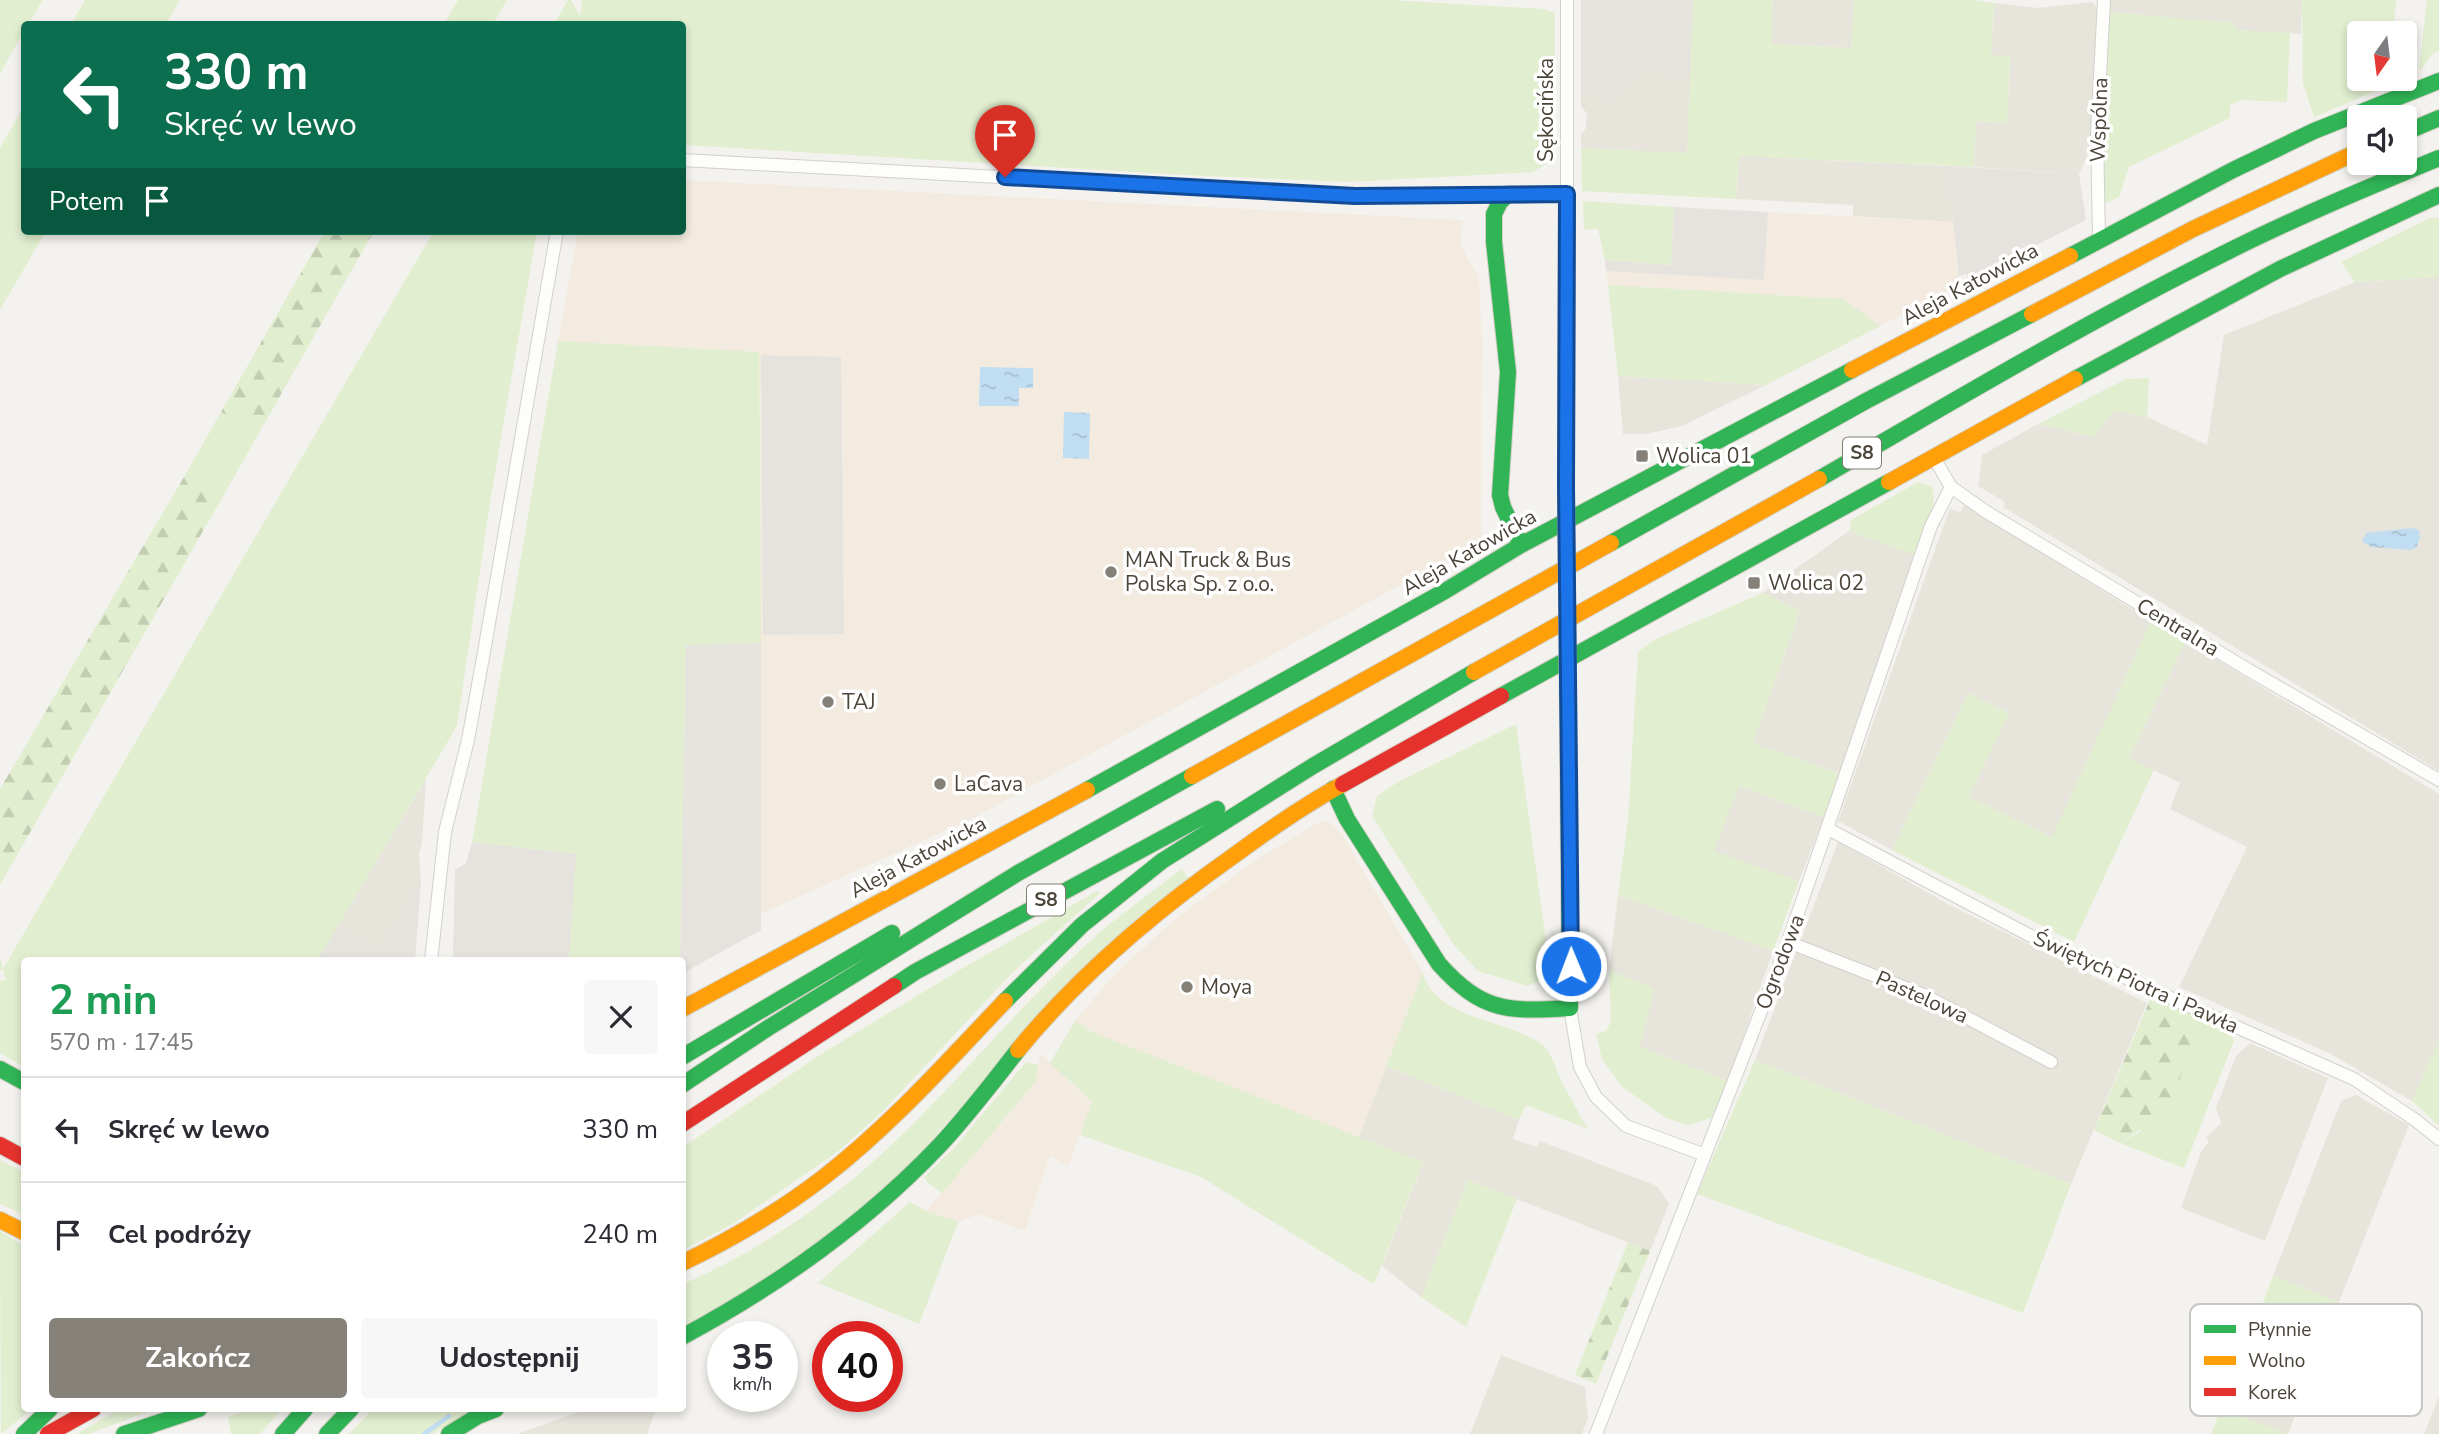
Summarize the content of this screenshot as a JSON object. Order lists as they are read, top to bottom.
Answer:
{
  "streets": {
    "main road": ["Sękocińska", "Aleja Katowicka", "S8"],
    "street": [
      "Wspólna",
      "Centralna",
      "Ogrodowa",
      "Świętych Piotra i Pawła",
      "Pastelowa"
    ]
  },
  "crossings": [
    ["Sękocińska", "Ogrodowa"],
    ["Wspólna", "Aleja Katowicka"],
    ["Centralna", "Ogrodowa"],
    ["Ogrodowa", "Świętych Piotra i Pawła"],
    ["Ogrodowa", "Pastelowa"]
  ],
  "places": {
    "transit": ["Wolica 01", "Wolica 02"],
    "other": [
      "MAN Truck & Bus Polska Sp. z o.o.",
      "TAJ",
      "LaCava",
      "Moya"
    ]
  },
  "legend": ["Płynnie", "Wolno", "Korek"],
  "north": "bottom",
  "page": {
    "turn": ["330 m", "Skręć w lewo"],
    "then": "Potem",
    "heading": ["2 min", "570 m · 17:45"],
    "list": [
      {
        "name": "Skręć w lewo",
        "value": "330 m"
      },
      {
        "name": "Cel podróży",
        "value": "240 m"
      }
    ],
    "buttons": ["Zakończ", "Udostępnij"],
    "speed": "35 km/h",
    "limit": "40"
  }
}
